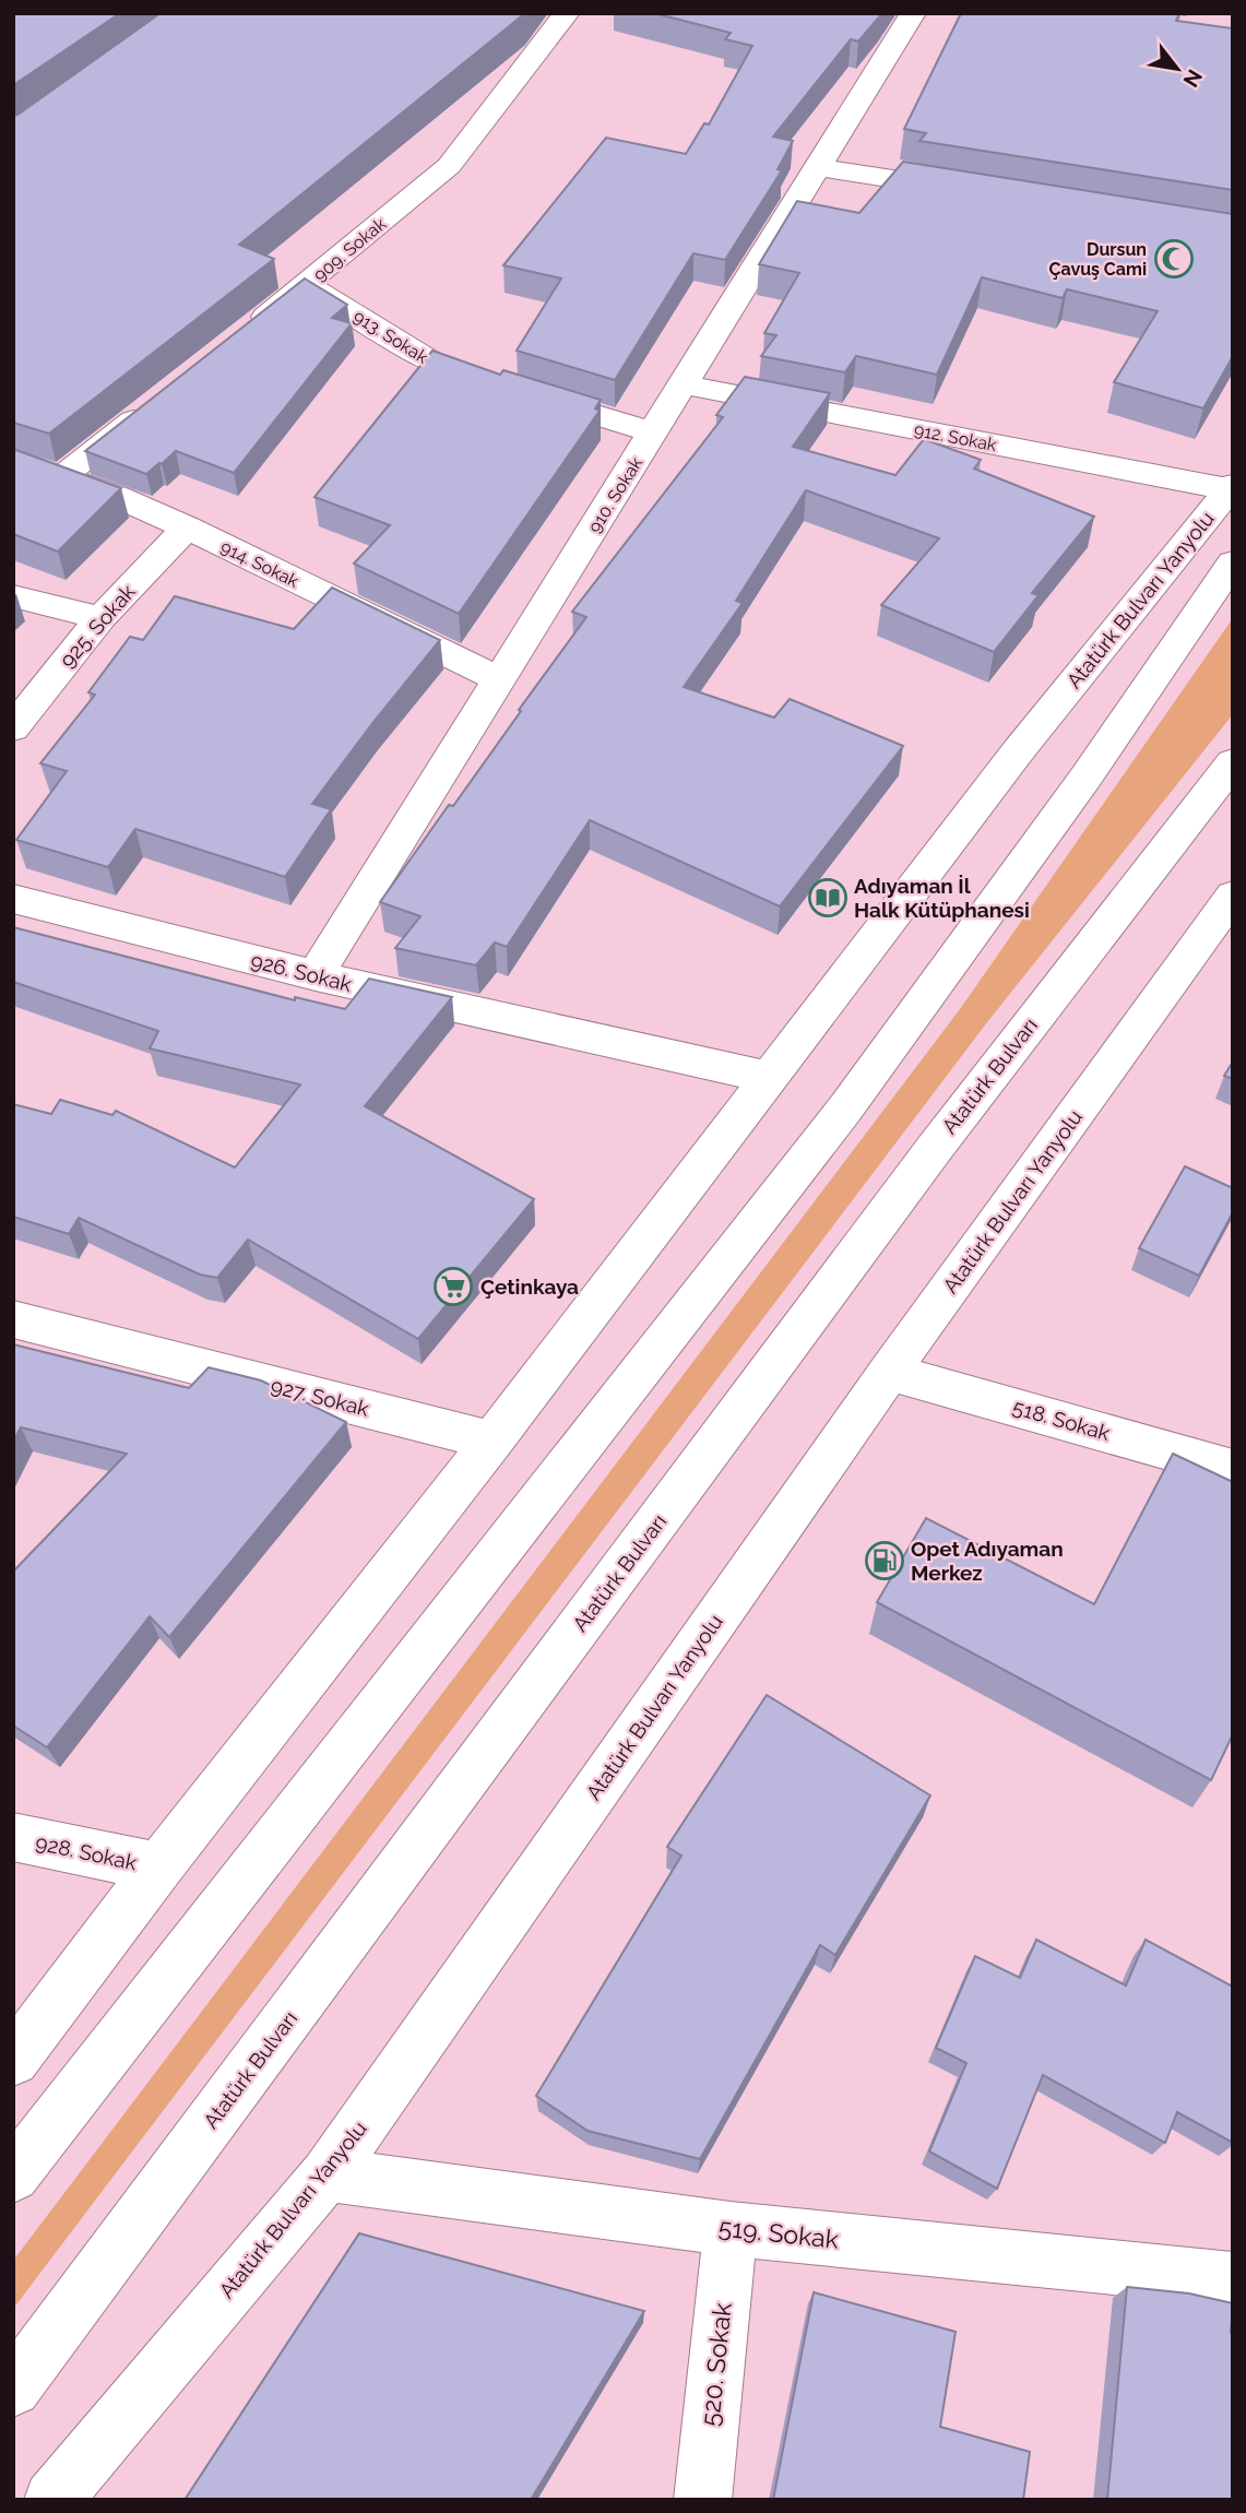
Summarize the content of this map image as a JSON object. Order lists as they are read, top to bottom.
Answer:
{
  "streets": {
    "main road": [
      "909. Sokak",
      "913. Sokak",
      "912. Sokak",
      "910. Sokak",
      "914. Sokak",
      "Atatürk Bulvarı Yanyolu",
      "925. Sokak",
      "926. Sokak",
      "Atatürk Bulvarı",
      "927. Sokak",
      "518. Sokak",
      "928. Sokak",
      "519. Sokak",
      "520. Sokak"
    ]
  },
  "crossings": [
    ["909. Sokak", "913. Sokak"],
    ["913. Sokak", "910. Sokak"],
    ["912. Sokak", "910. Sokak"],
    ["912. Sokak", "Atatürk Bulvarı Yanyolu"],
    ["910. Sokak", "914. Sokak"],
    ["910. Sokak", "926. Sokak"],
    ["914. Sokak", "925. Sokak"],
    ["Atatürk Bulvarı Yanyolu", "926. Sokak"],
    ["Atatürk Bulvarı Yanyolu", "927. Sokak"],
    ["Atatürk Bulvarı Yanyolu", "518. Sokak"],
    ["Atatürk Bulvarı Yanyolu", "928. Sokak"],
    ["Atatürk Bulvarı Yanyolu", "519. Sokak"],
    ["519. Sokak", "520. Sokak"]
  ],
  "places": {
    "mosque": ["Dursun Çavuş Cami"],
    "library": ["Adıyaman İl Halk Kütüphanesi"],
    "supermarket": ["Çetinkaya"],
    "fuel station": ["Opet Adıyaman Merkez"]
  },
  "north": "bottom right"
}
